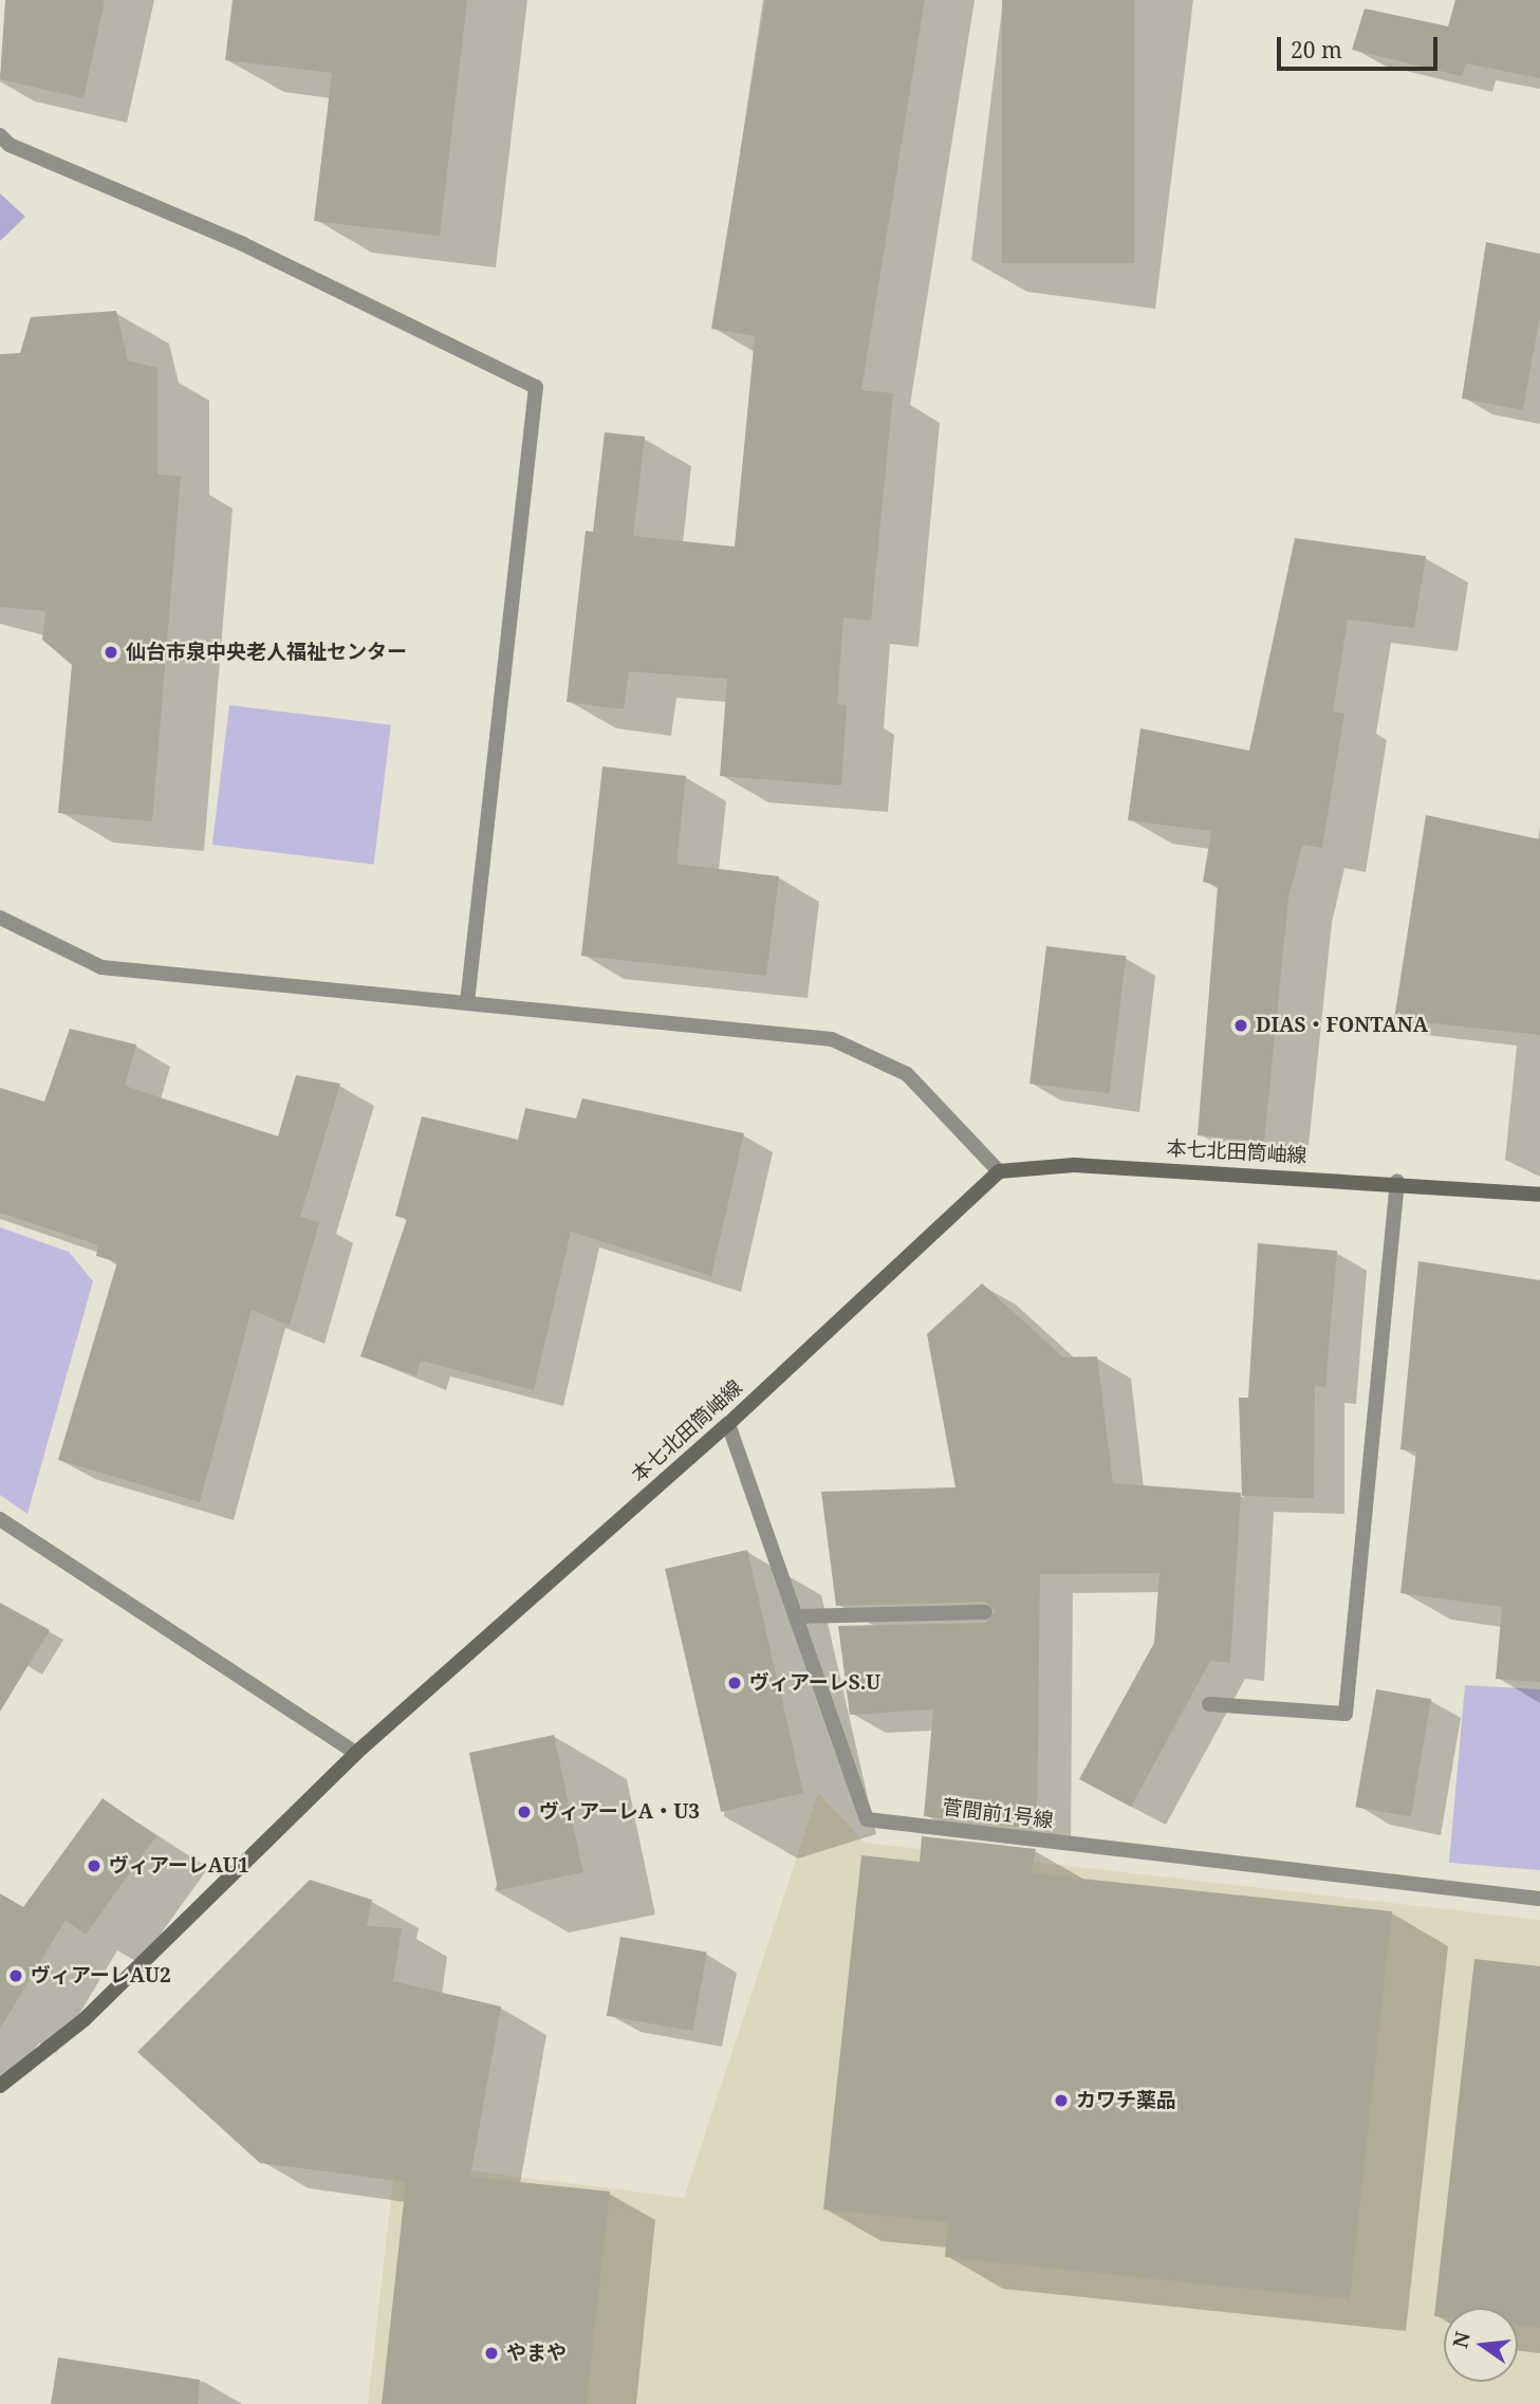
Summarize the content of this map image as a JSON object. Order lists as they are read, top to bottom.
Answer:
{
  "streets": {
    "street": ["本七北田筒岫線", "菅間前1号線"]
  },
  "crossings": [
    ["本七北田筒岫線", "菅間前1号線"]
  ],
  "places": [
    "仙台市泉中央老人福祉センター",
    "DIAS・FONTANA",
    "ヴィアーレS.U",
    "ヴィアーレA・U3",
    "ヴィアーレAU1",
    "ヴィアーレAU2",
    "カワチ薬品",
    "やまや"
  ],
  "scale_bar": "20 m",
  "north": "left"
}
